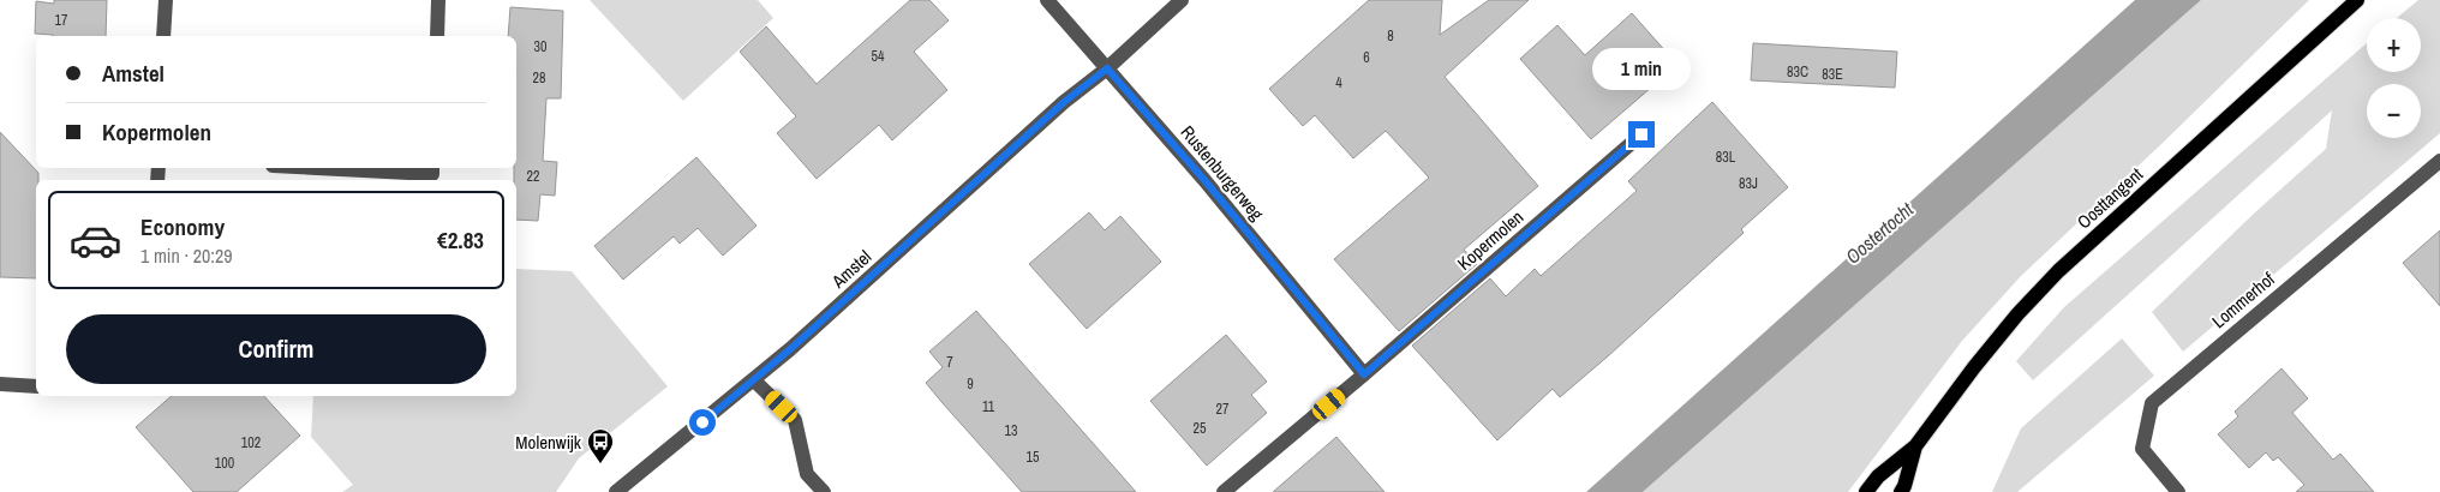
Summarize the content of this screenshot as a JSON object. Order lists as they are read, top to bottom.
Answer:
{
  "streets": {
    "main road": ["Oosttangent"],
    "street": [
      "Rustenburgerweg",
      "Kopermolen",
      "Amstel",
      "Lommerhof"
    ]
  },
  "crossings": [
    ["Rustenburgerweg", "Kopermolen"],
    ["Rustenburgerweg", "Amstel"]
  ],
  "water": ["Oostertocht"],
  "places": {
    "bus stop": ["Molenwijk"]
  },
  "house_numbers": [
    "17",
    "8",
    "30",
    "54",
    "6",
    "83C",
    "83E",
    "28",
    "4",
    "83L",
    "22",
    "83J",
    "7",
    "9",
    "11",
    "27",
    "25",
    "13",
    "102",
    "15",
    "100"
  ],
  "page": {
    "map_buttons": ["+", "−"],
    "banner": ["Amstel", "Kopermolen"],
    "bubble": "1 min",
    "list": [
      {
        "name": "Economy",
        "note": "1 min · 20:29",
        "value": "€2.83"
      }
    ],
    "buttons": "Confirm"
  }
}
